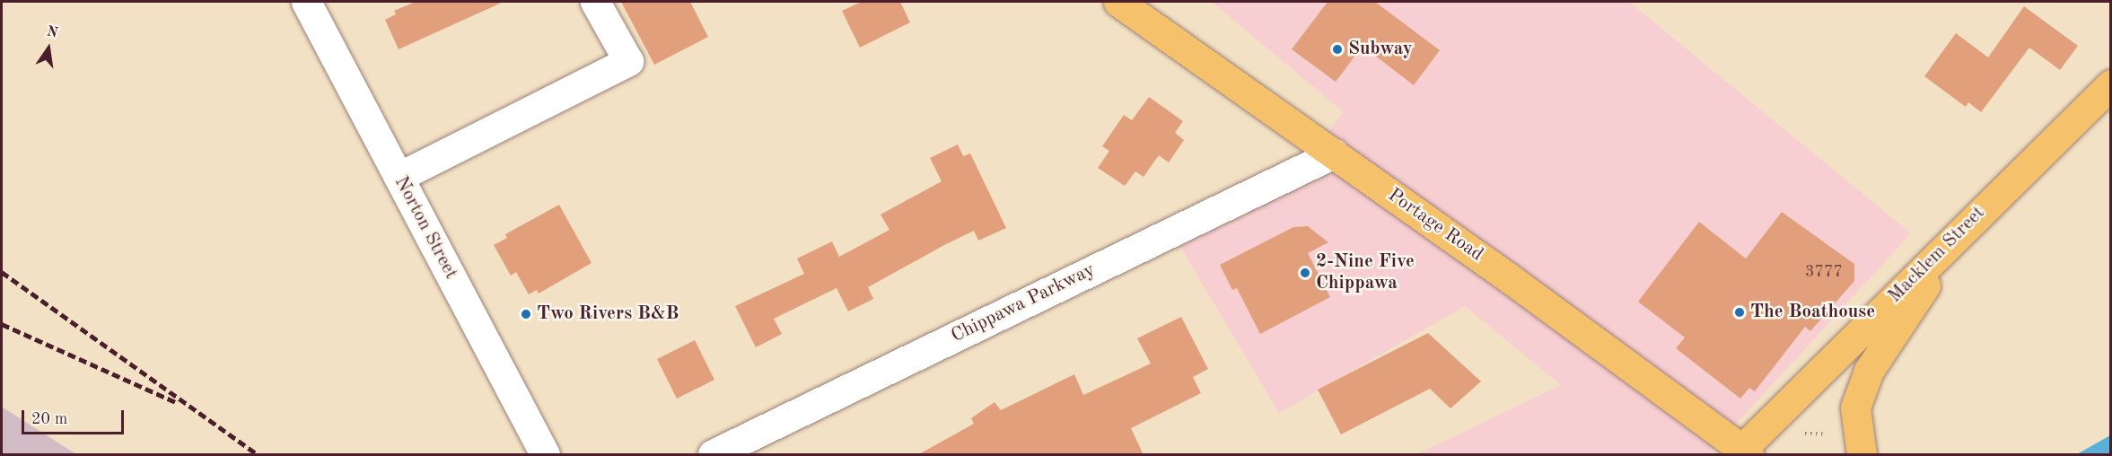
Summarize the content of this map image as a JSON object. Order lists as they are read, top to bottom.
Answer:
{
  "streets": {
    "main road": ["Portage Road", "Macklem Street"],
    "street": ["Norton Street", "Chippawa Parkway"]
  },
  "crossings": [
    ["Portage Road", "Macklem Street"],
    ["Portage Road", "Chippawa Parkway"]
  ],
  "places": [
    "Subway",
    "2-Nine Five Chippawa",
    "The Boathouse",
    "Two Rivers B&B"
  ],
  "house_numbers": ["3777"],
  "scale_bar": "20 m",
  "north": "top"
}
